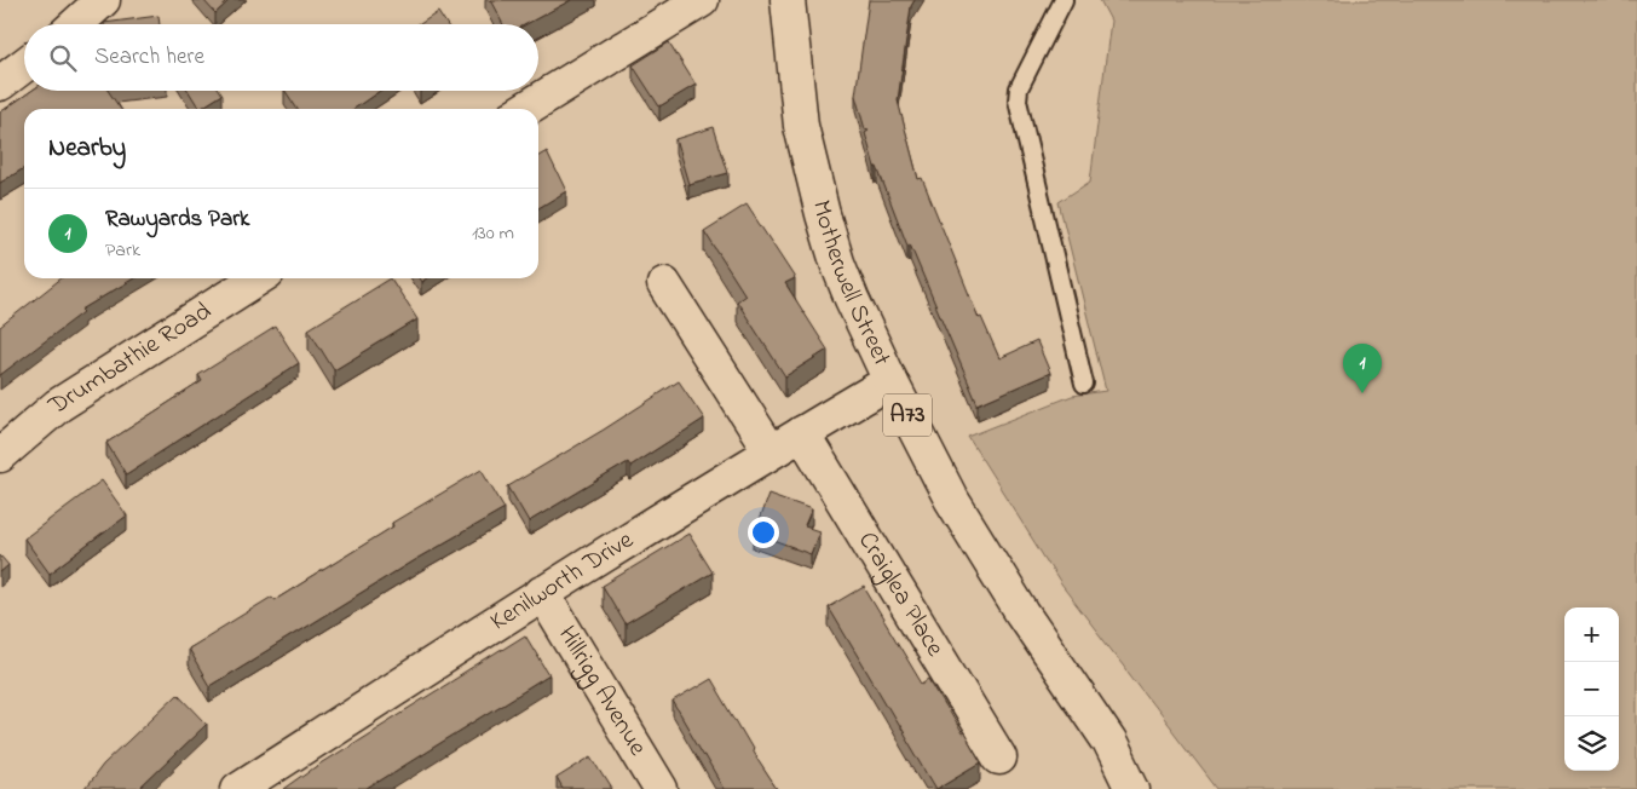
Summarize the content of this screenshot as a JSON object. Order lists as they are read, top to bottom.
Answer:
{
  "streets": {
    "street": [
      "Motherwell Street",
      "Drumbathie Road",
      "A73",
      "Kenilworth Drive",
      "Craiglea Place",
      "Hillrigg Avenue"
    ]
  },
  "crossings": [
    ["Motherwell Street", "Kenilworth Drive"],
    ["Kenilworth Drive", "Craiglea Place"],
    ["Kenilworth Drive", "Hillrigg Avenue"]
  ],
  "page": {
    "search": "Search here",
    "heading": "Nearby",
    "list": [
      {
        "mark": "1",
        "name": "Rawyards Park",
        "note": "Park",
        "value": "130 m"
      }
    ],
    "pins": "1",
    "map_buttons": ["+", "−"]
  }
}
